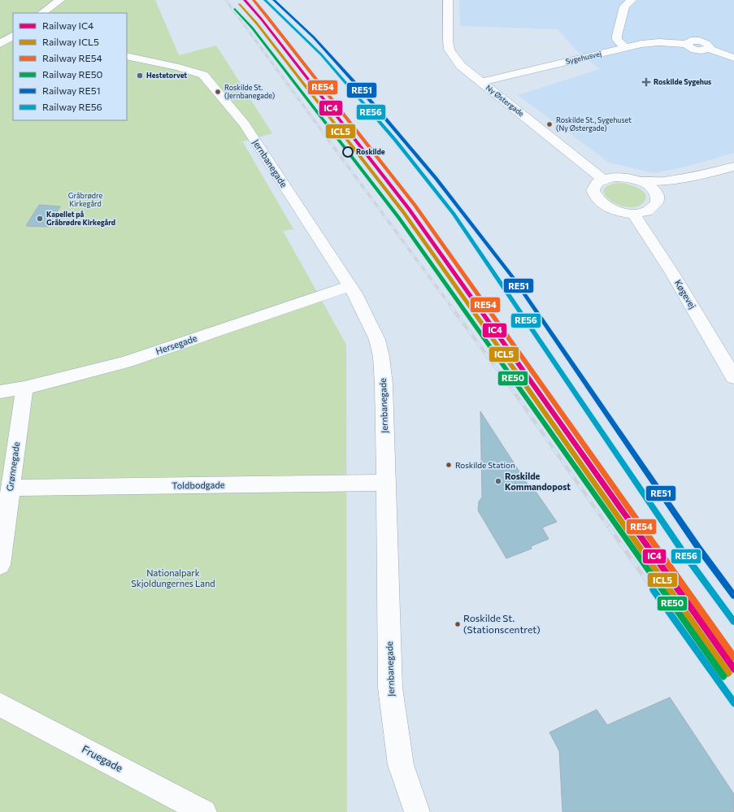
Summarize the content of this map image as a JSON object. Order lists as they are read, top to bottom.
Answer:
{
  "streets": {
    "street": [
      "Sygehusvej",
      "Ny Østergade",
      "Jernbanegade",
      "Køgevej",
      "Hersegade",
      "Grønnegade",
      "Toldbodgade",
      "Fruegade"
    ]
  },
  "crossings": [
    ["Sygehusvej", "Ny Østergade"],
    ["Jernbanegade", "Hersegade"],
    ["Jernbanegade", "Toldbodgade"],
    ["Hersegade", "Grønnegade"],
    ["Grønnegade", "Toldbodgade"]
  ],
  "parks": ["Gråbrødre Kirkegård", "Nationalpark Skjoldungernes Land"],
  "places": {
    "other": [
      "Hestetorvet",
      "Roskilde St. (Jernbanegade)",
      "Roskilde St., Sygehuset (Ny Østergade)",
      "Roskilde",
      "Kapellet på Gråbrødre Kirkegård",
      "Roskilde Station",
      "Roskilde Kommandopost",
      "Roskilde St. (Stationscentret)"
    ],
    "health": ["Roskilde Sygehus"]
  },
  "lines": [
    "rail line IC4",
    "rail line RE54",
    "rail line RE51",
    "rail line RE56",
    "rail line ICL5",
    "rail line RE50"
  ],
  "legend": [
    "Railway IC4",
    "Railway ICL5",
    "Railway RE54",
    "Railway RE50",
    "Railway RE51",
    "Railway RE56"
  ]
}
